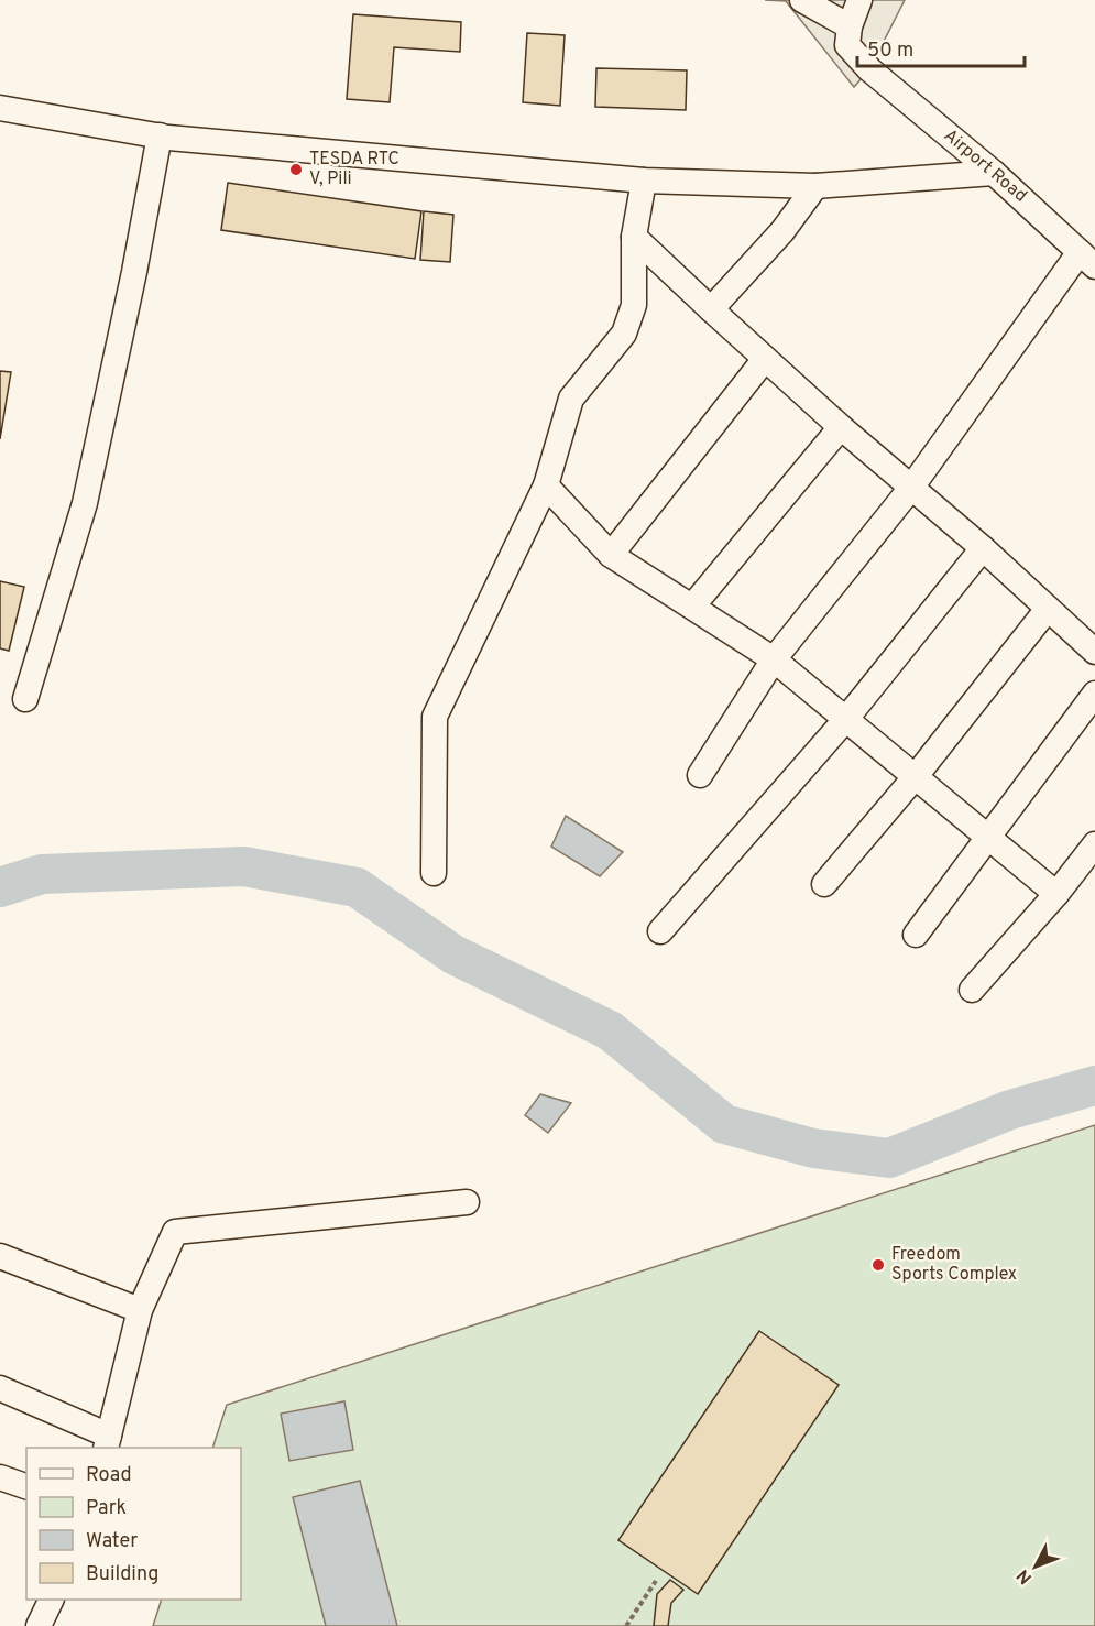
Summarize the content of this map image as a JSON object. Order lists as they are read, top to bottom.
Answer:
{
  "streets": {
    "street": ["Airport Road"]
  },
  "places": ["TESDA RTC V, Pili", "Freedom Sports Complex"],
  "legend": [
    "Road",
    "Park",
    "Water",
    "Building"
  ],
  "scale_bar": "50 m",
  "north": "bottom left"
}
